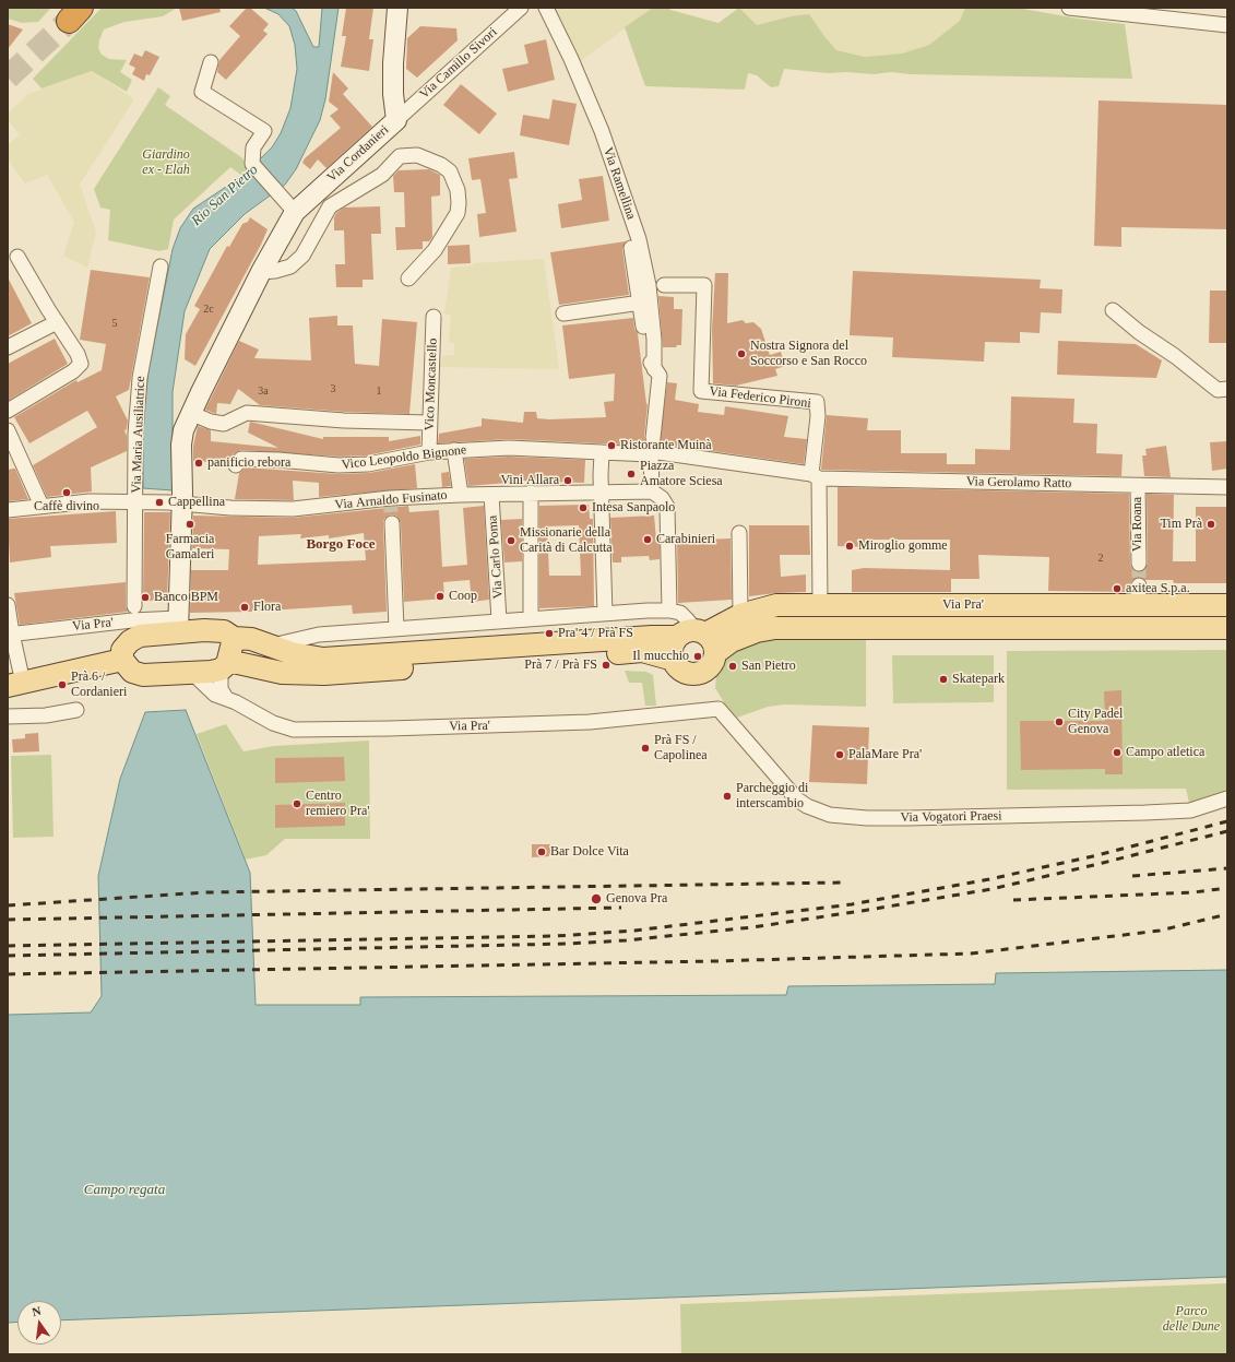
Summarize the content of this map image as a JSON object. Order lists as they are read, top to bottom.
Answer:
{
  "streets": {
    "main road": ["Via Pra'"],
    "street": [
      "Via Camillo Sivori",
      "Via Cordanieri",
      "Via Ramellina",
      "Vico Moncastello",
      "Via Federico Pironi",
      "Via Maria Ausiliatrice",
      "Vico Leopoldo Bignone",
      "Via Gerolamo Ratto",
      "Via Arnaldo Fusinato",
      "Via Roana",
      "Via Carlo Poma",
      "Via Vogatori Praesi"
    ]
  },
  "crossings": [
    ["Via Camillo Sivori", "Via Cordanieri"],
    ["Via Cordanieri", "Via Arnaldo Fusinato"],
    ["Via Cordanieri", "Via Pra'"],
    ["Via Ramellina", "Via Gerolamo Ratto"],
    ["Vico Moncastello", "Vico Leopoldo Bignone"],
    ["Via Federico Pironi", "Via Gerolamo Ratto"],
    ["Via Federico Pironi", "Via Pra'"],
    ["Via Maria Ausiliatrice", "Via Arnaldo Fusinato"],
    ["Via Gerolamo Ratto", "Via Roana"],
    ["Via Arnaldo Fusinato", "Via Carlo Poma"],
    ["Via Pra'", "Via Vogatori Praesi"]
  ],
  "districts": ["Borgo Foce"],
  "water": ["Rio San Pietro", "Campo regata"],
  "parks": ["Giardino ex - Elah", "Parco delle Dune"],
  "places": [
    "Nostra Signora del Soccorso e San Rocco",
    "Ristorante Muinà",
    "panificio rebora",
    "Piazza Amatore Sciesa",
    "Vini Allara",
    "Caffè divino",
    "Cappellina",
    "Intesa Sanpaolo",
    "Farmacia Gamaleri",
    "Tim Prà",
    "Carabinieri",
    "Missionarie della Carità di Calcutta",
    "Miroglio gomme",
    "axitea S.p.a.",
    "Coop",
    "Banco BPM",
    "Flora",
    "Pra' 4 / Prà FS",
    "Il mucchio",
    "Prà 7 / Prà FS",
    "San Pietro",
    "Skatepark",
    "Prà 6 / Cordanieri",
    "City Padel Genova",
    "Prà FS / Capolinea",
    "Campo atletica",
    "PalaMare Pra'",
    "Parcheggio di interscambio",
    "Centro remiero Pra'",
    "Bar Dolce Vita",
    "Genova Pra"
  ],
  "house_numbers": [
    "2c",
    "5",
    "3",
    "3a",
    "1",
    "2"
  ],
  "north": "top"
}
